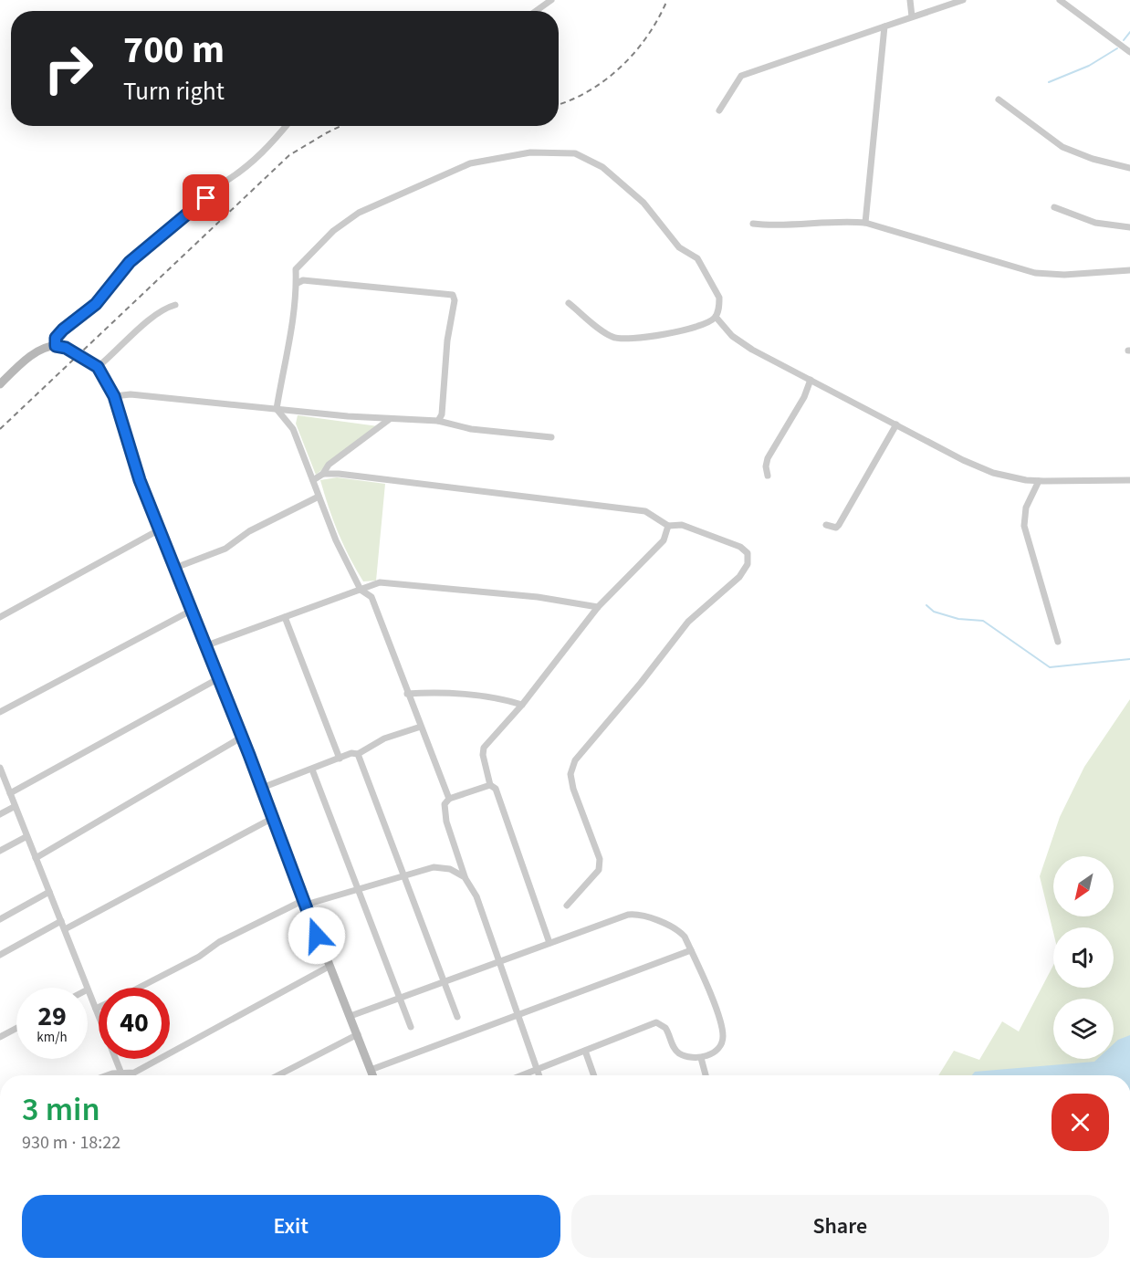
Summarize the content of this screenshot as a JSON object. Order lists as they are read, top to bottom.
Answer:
{
  "north": "bottom left",
  "page": {
    "turn": ["700 m", "Turn right"],
    "speed": "29 km/h",
    "limit": "40",
    "heading": ["3 min", "930 m · 18:22"],
    "buttons": ["Exit", "Share"]
  }
}
